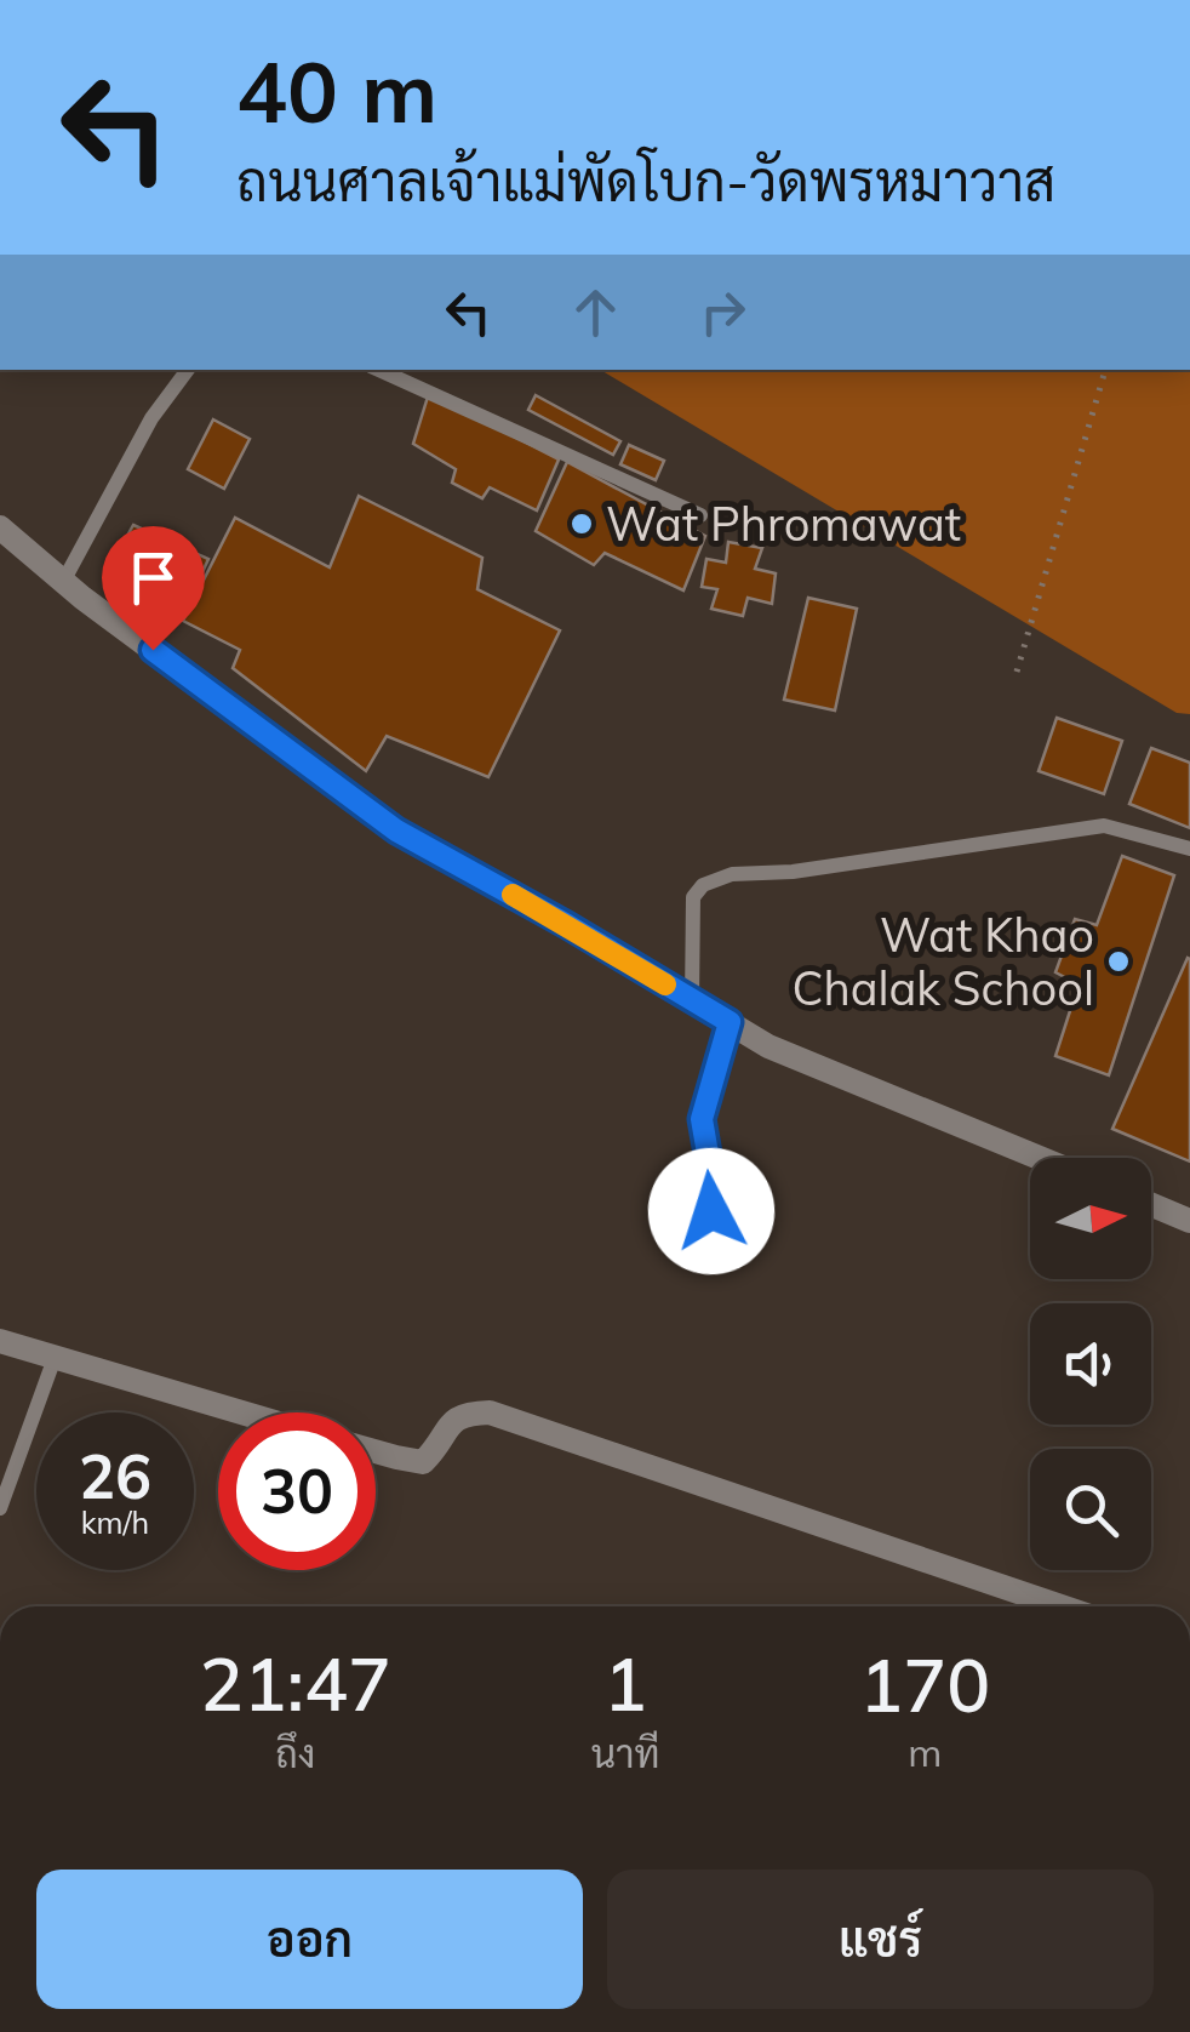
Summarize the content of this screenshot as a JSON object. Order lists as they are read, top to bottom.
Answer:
{
  "places": ["Wat Phromawat", "Wat Khao Chalak School"],
  "north": "right",
  "page": {
    "turn": ["40 m", "ถนนศาลเจ้าแม่พัดโบก-วัดพรหมาวาส"],
    "speed": "26 km/h",
    "limit": "30",
    "eta": [
      "21:47",
      "ถึง",
      "1",
      "นาที",
      "170",
      "m"
    ],
    "buttons": ["ออก", "แชร์"]
  }
}
